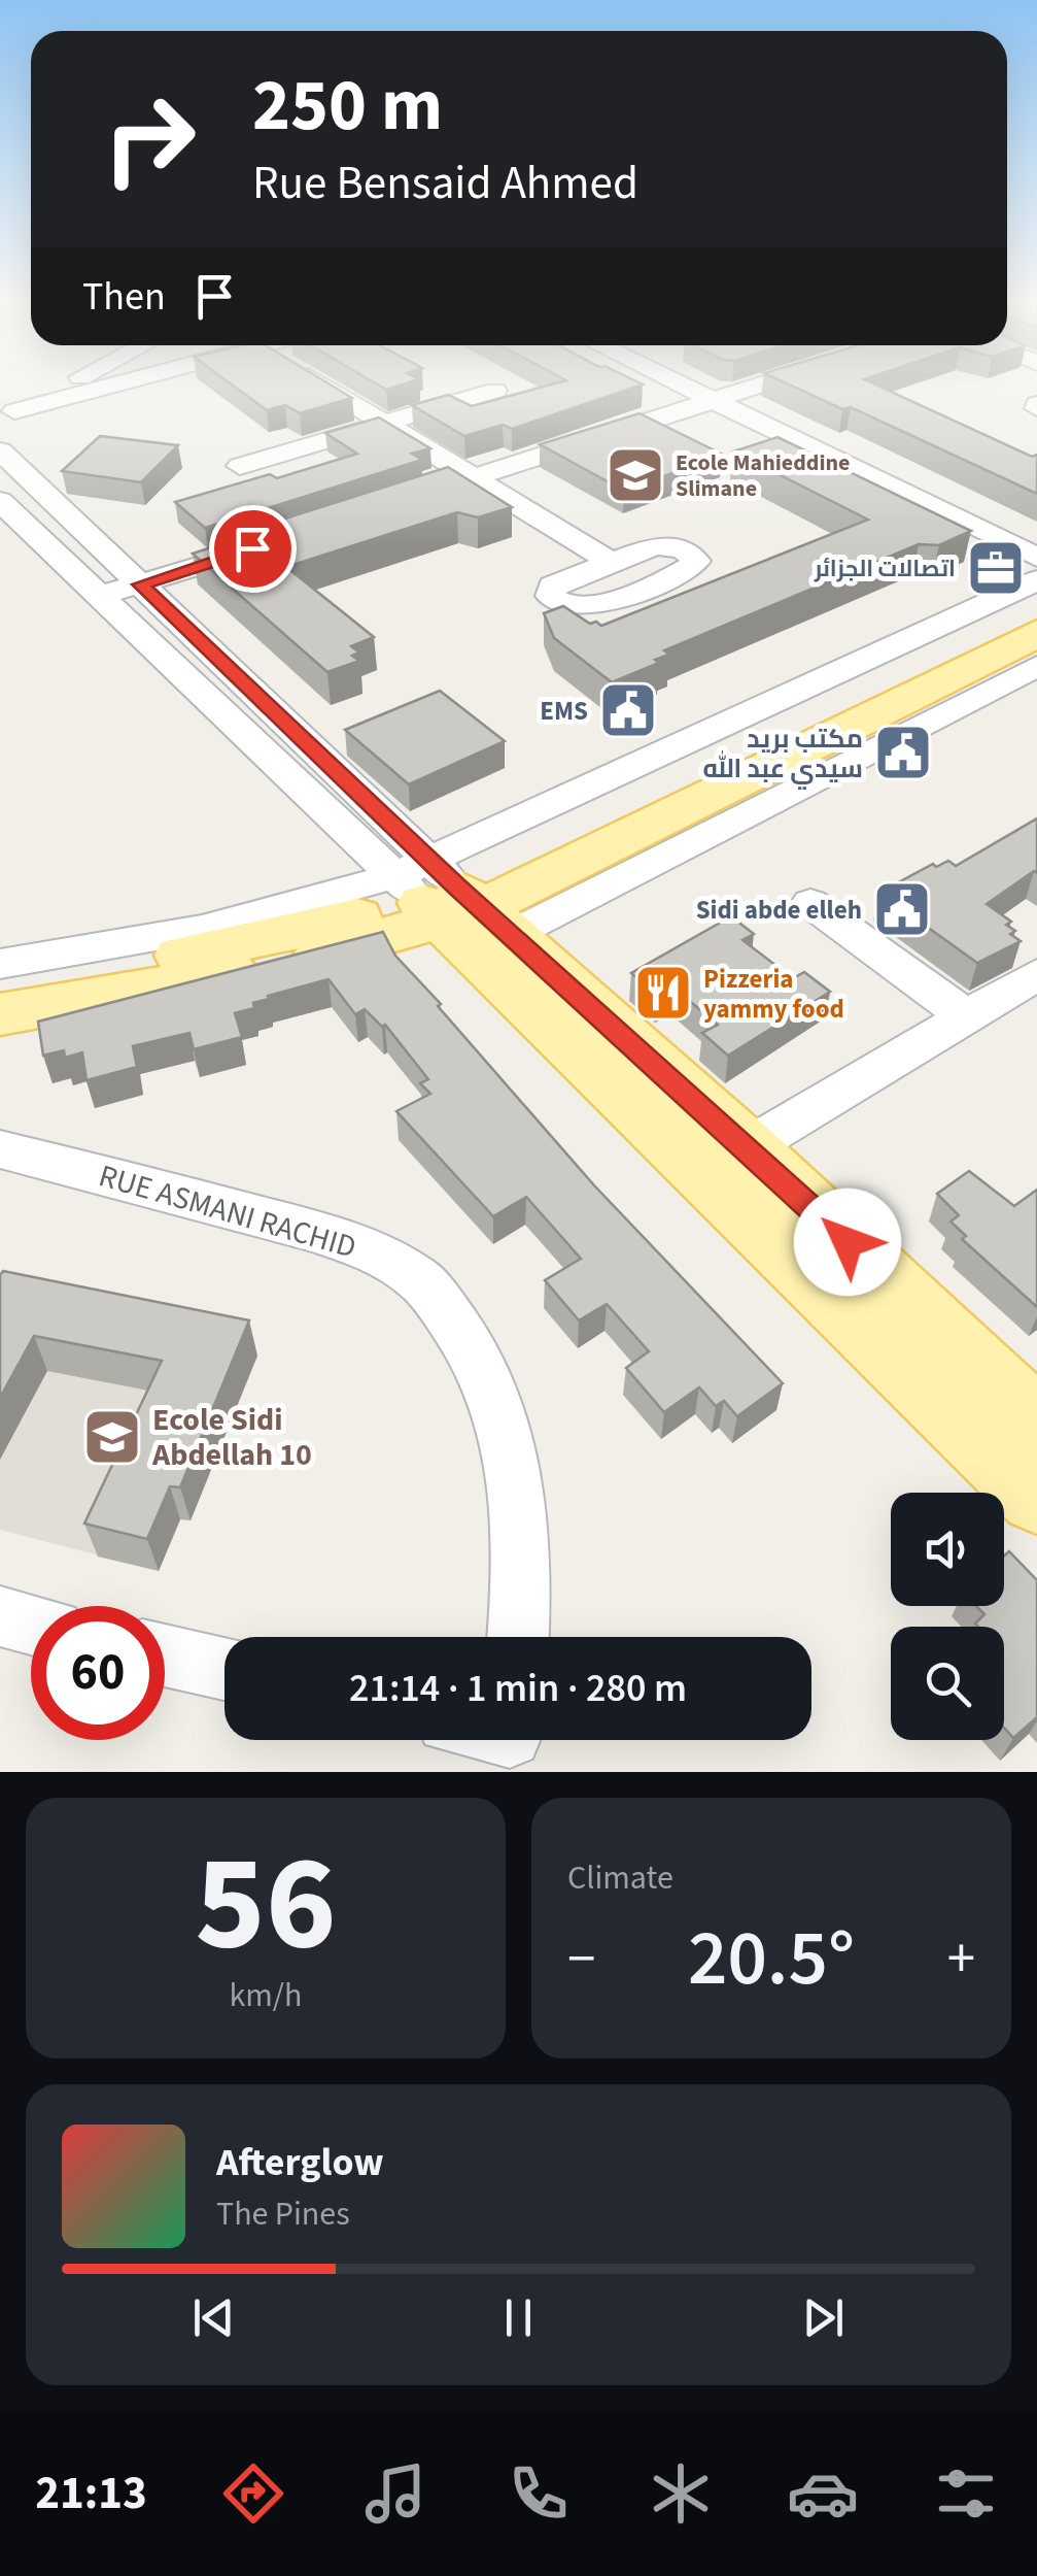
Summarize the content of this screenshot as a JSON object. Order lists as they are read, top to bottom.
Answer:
{
  "streets": {
    "street": ["RUE ASMANI RACHID"]
  },
  "places": {
    "school or university": ["Ecole Mahieddine Slimane", "Ecole Sidi Abdellah 10"],
    "office": ["اتصالات الجزائر"],
    "public building": ["EMS", "مكتب بريد سيدي عبد الله", "Sidi abde elleh"],
    "restaurant": ["Pizzeria yammy food"]
  },
  "page": {
    "turn": ["250 m", "Rue Bensaid Ahmed"],
    "then": "Then",
    "limit": "60",
    "trip": "21:14 · 1 min · 280 m",
    "tile": [
      ["56", "km/h"],
      "Climate"
    ],
    "heat": ["−", "20.5°", "+"],
    "song": ["Afterglow", "The Pines"],
    "tabs": "21:13"
  }
}
